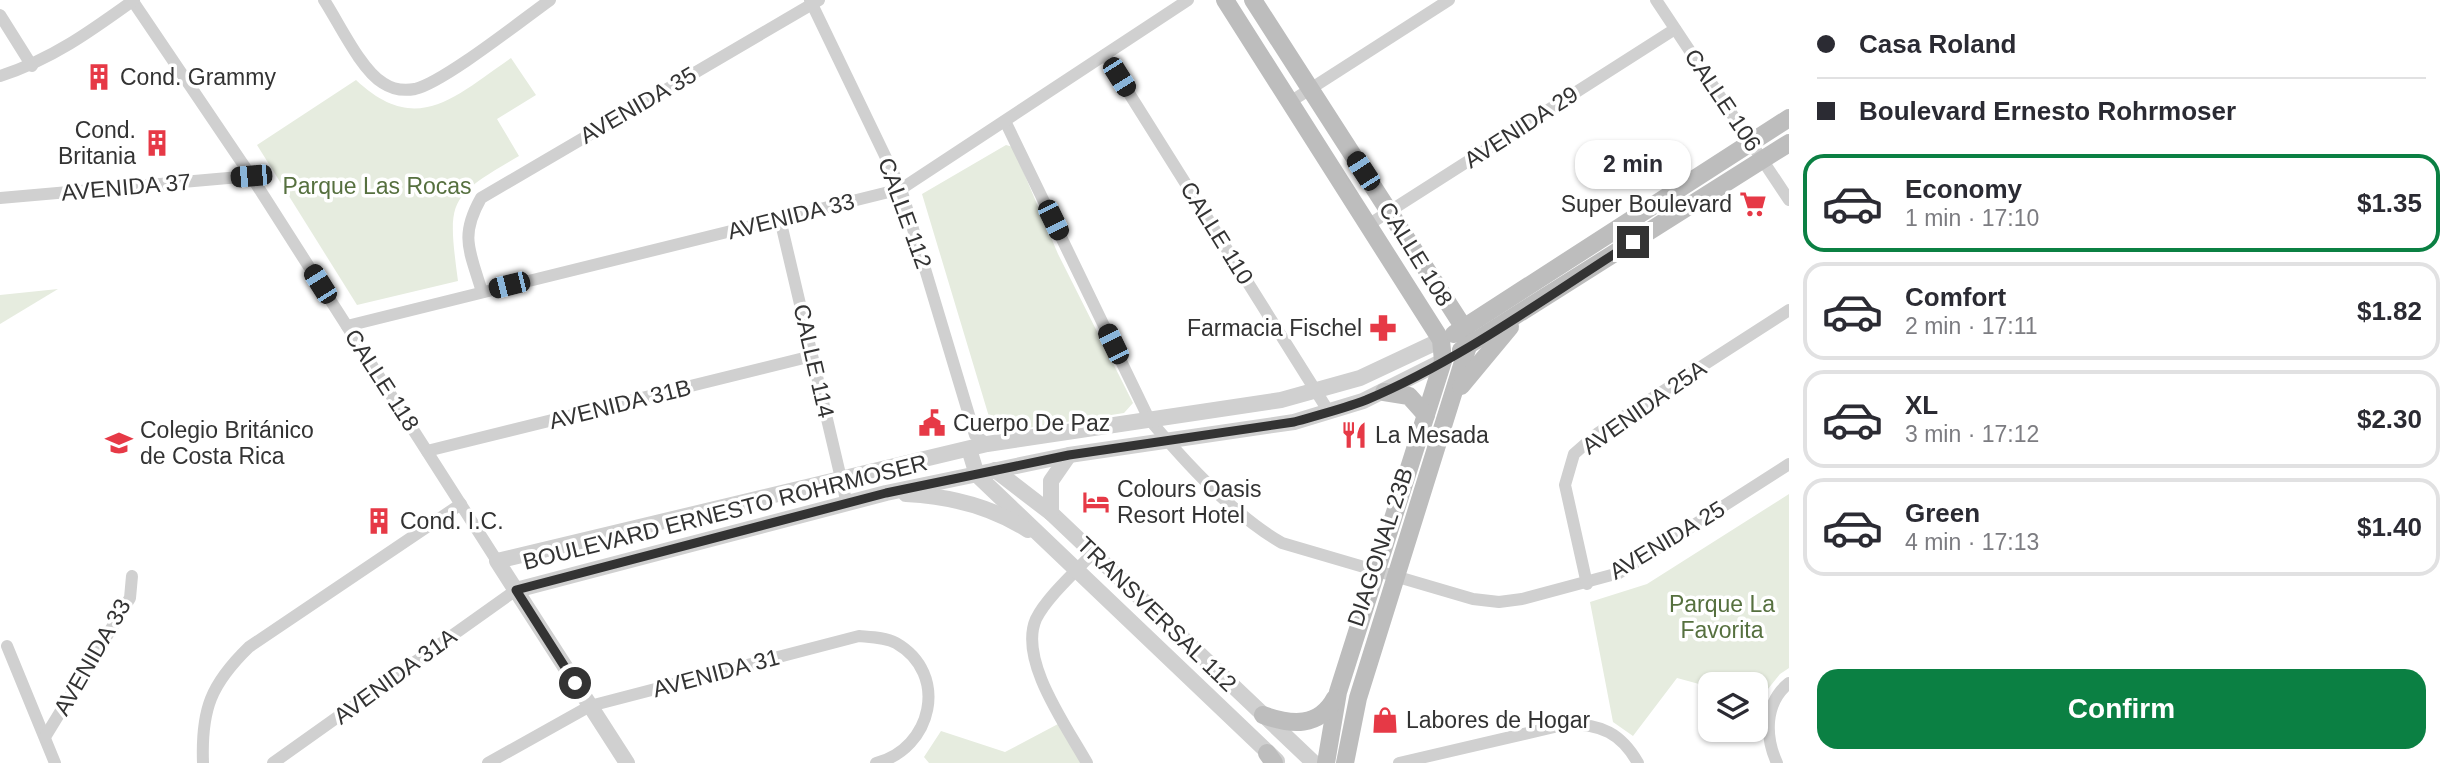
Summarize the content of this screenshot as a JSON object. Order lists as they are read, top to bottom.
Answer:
{
  "streets": {
    "main road": ["CALLE 108", "BOULEVARD ERNESTO ROHRMOSER", "DIAGONAL 23B"],
    "street": [
      "CALLE 106",
      "AVENIDA 35",
      "AVENIDA 29",
      "AVENIDA 37",
      "CALLE 112",
      "AVENIDA 33",
      "CALLE 110",
      "CALLE 114",
      "CALLE 118",
      "AVENIDA 31B",
      "AVENIDA 25A",
      "AVENIDA 25",
      "TRANSVERSAL 112",
      "AVENIDA 31",
      "AVENIDA 31A"
    ]
  },
  "crossings": [
    ["CALLE 106", "AVENIDA 29"],
    ["CALLE 106", "BOULEVARD ERNESTO ROHRMOSER"],
    ["AVENIDA 35", "CALLE 112"],
    ["AVENIDA 35", "AVENIDA 33"],
    ["AVENIDA 29", "CALLE 108"],
    ["AVENIDA 37", "CALLE 118"],
    ["CALLE 112", "AVENIDA 33"],
    ["CALLE 112", "BOULEVARD ERNESTO ROHRMOSER"],
    ["CALLE 112", "TRANSVERSAL 112"],
    ["AVENIDA 33", "CALLE 110"],
    ["AVENIDA 33", "CALLE 114"],
    ["AVENIDA 33", "CALLE 118"],
    ["AVENIDA 33", "AVENIDA 25"],
    ["CALLE 110", "BOULEVARD ERNESTO ROHRMOSER"],
    ["CALLE 108", "BOULEVARD ERNESTO ROHRMOSER"],
    ["CALLE 108", "DIAGONAL 23B"],
    ["CALLE 114", "AVENIDA 31B"],
    ["CALLE 114", "BOULEVARD ERNESTO ROHRMOSER"],
    ["CALLE 118", "AVENIDA 31B"],
    ["CALLE 118", "BOULEVARD ERNESTO ROHRMOSER"],
    ["CALLE 118", "AVENIDA 31"],
    ["CALLE 118", "AVENIDA 31A"],
    ["AVENIDA 25A", "AVENIDA 25"],
    ["BOULEVARD ERNESTO ROHRMOSER", "AVENIDA 25"],
    ["BOULEVARD ERNESTO ROHRMOSER", "DIAGONAL 23B"],
    ["BOULEVARD ERNESTO ROHRMOSER", "TRANSVERSAL 112"],
    ["BOULEVARD ERNESTO ROHRMOSER", "AVENIDA 31A"],
    ["AVENIDA 25", "DIAGONAL 23B"]
  ],
  "parks": ["Parque Las Rocas", "Parque La Favorita"],
  "places": {
    "building": ["Cond. Grammy", "Cond. Britania", "Cond. I.C."],
    "supermarket": ["Super Boulevard"],
    "pharmacy": ["Farmacia Fischel"],
    "public building": ["Cuerpo De Paz"],
    "restaurant": ["La Mesada"],
    "school or university": ["Colegio Británico de Costa Rica"],
    "hotel": ["Colours Oasis Resort Hotel"],
    "shop": ["Labores de Hogar"]
  },
  "page": {
    "banner": ["Casa Roland", "Boulevard Ernesto Rohrmoser"],
    "bubble": "2 min",
    "list": [
      {
        "name": "Economy",
        "note": "1 min · 17:10",
        "value": "$1.35"
      },
      {
        "name": "Comfort",
        "note": "2 min · 17:11",
        "value": "$1.82"
      },
      {
        "name": "XL",
        "note": "3 min · 17:12",
        "value": "$2.30"
      },
      {
        "name": "Green",
        "note": "4 min · 17:13",
        "value": "$1.40"
      }
    ],
    "buttons": "Confirm"
  }
}
